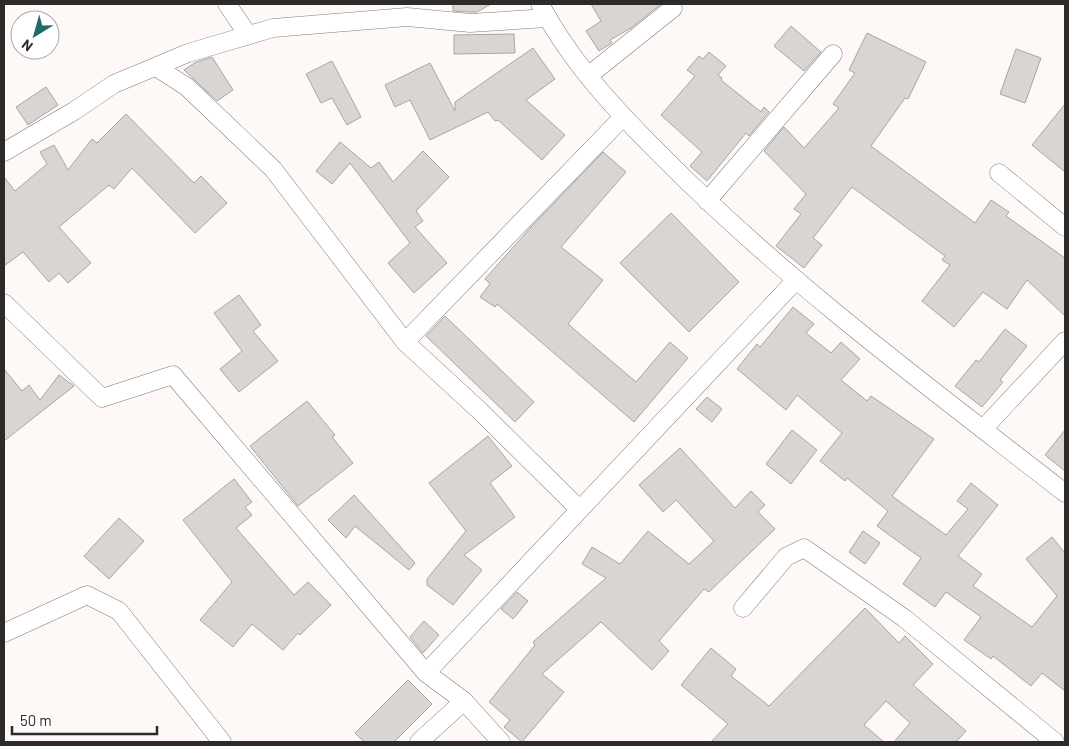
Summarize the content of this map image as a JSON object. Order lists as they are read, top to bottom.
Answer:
{
  "scale_bar": "50 m",
  "north": "bottom left"
}
